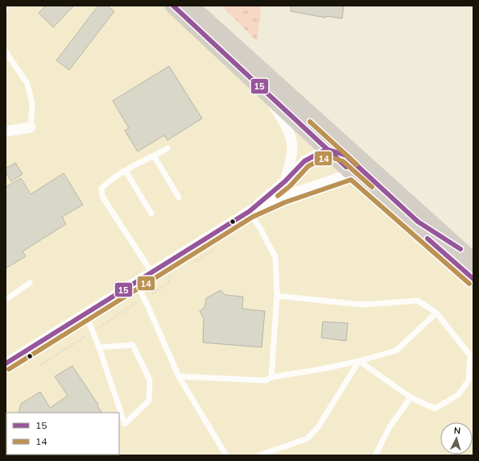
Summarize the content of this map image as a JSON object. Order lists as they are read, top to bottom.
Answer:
{
  "lines": ["transit line 15", "transit line 14"],
  "legend": ["15", "14"],
  "north": "top"
}
